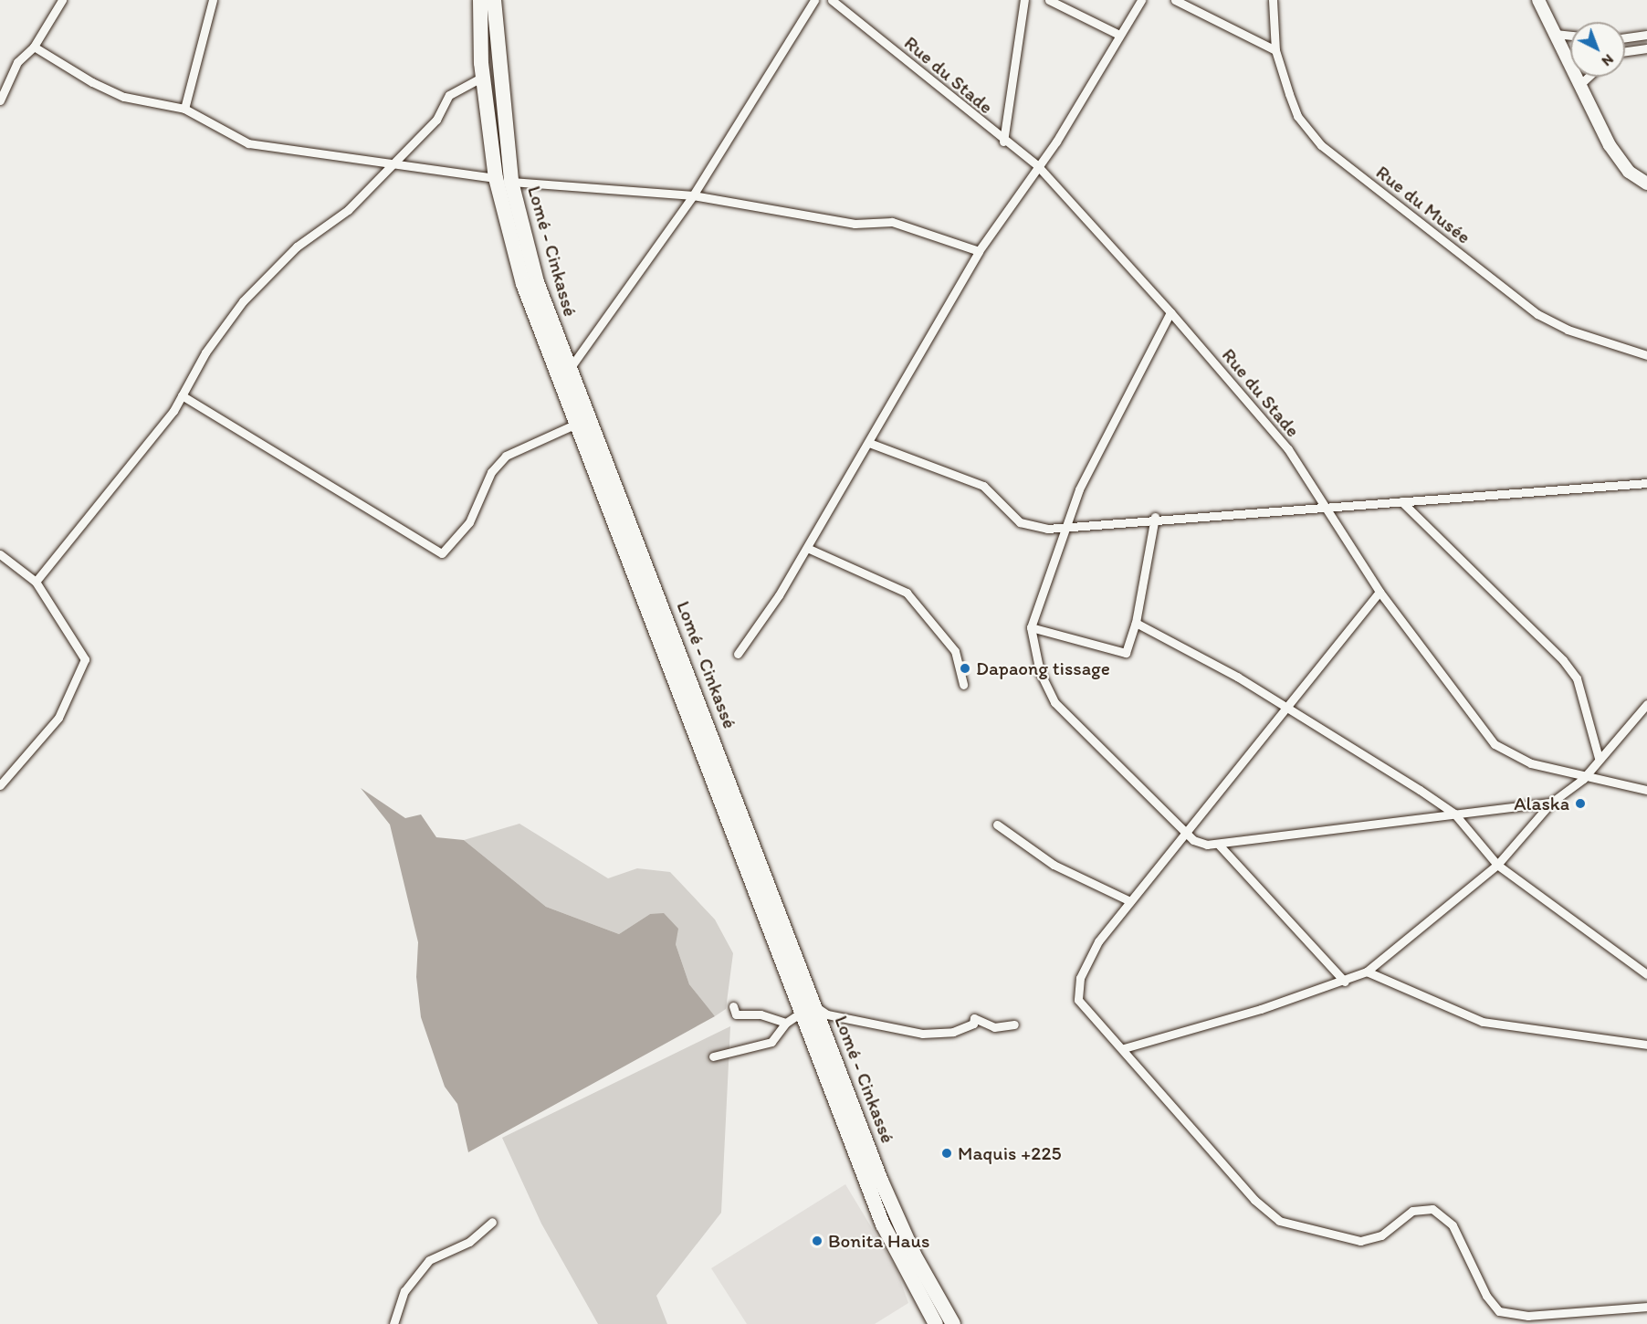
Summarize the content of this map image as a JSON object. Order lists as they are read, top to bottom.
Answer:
{
  "streets": {
    "highway": ["Lomé - Cinkassé"],
    "street": ["Rue du Stade", "Rue du Musée"]
  },
  "places": [
    "Dapaong tissage",
    "Alaska",
    "Maquis +225",
    "Bonita Haus"
  ],
  "north": "bottom right"
}
